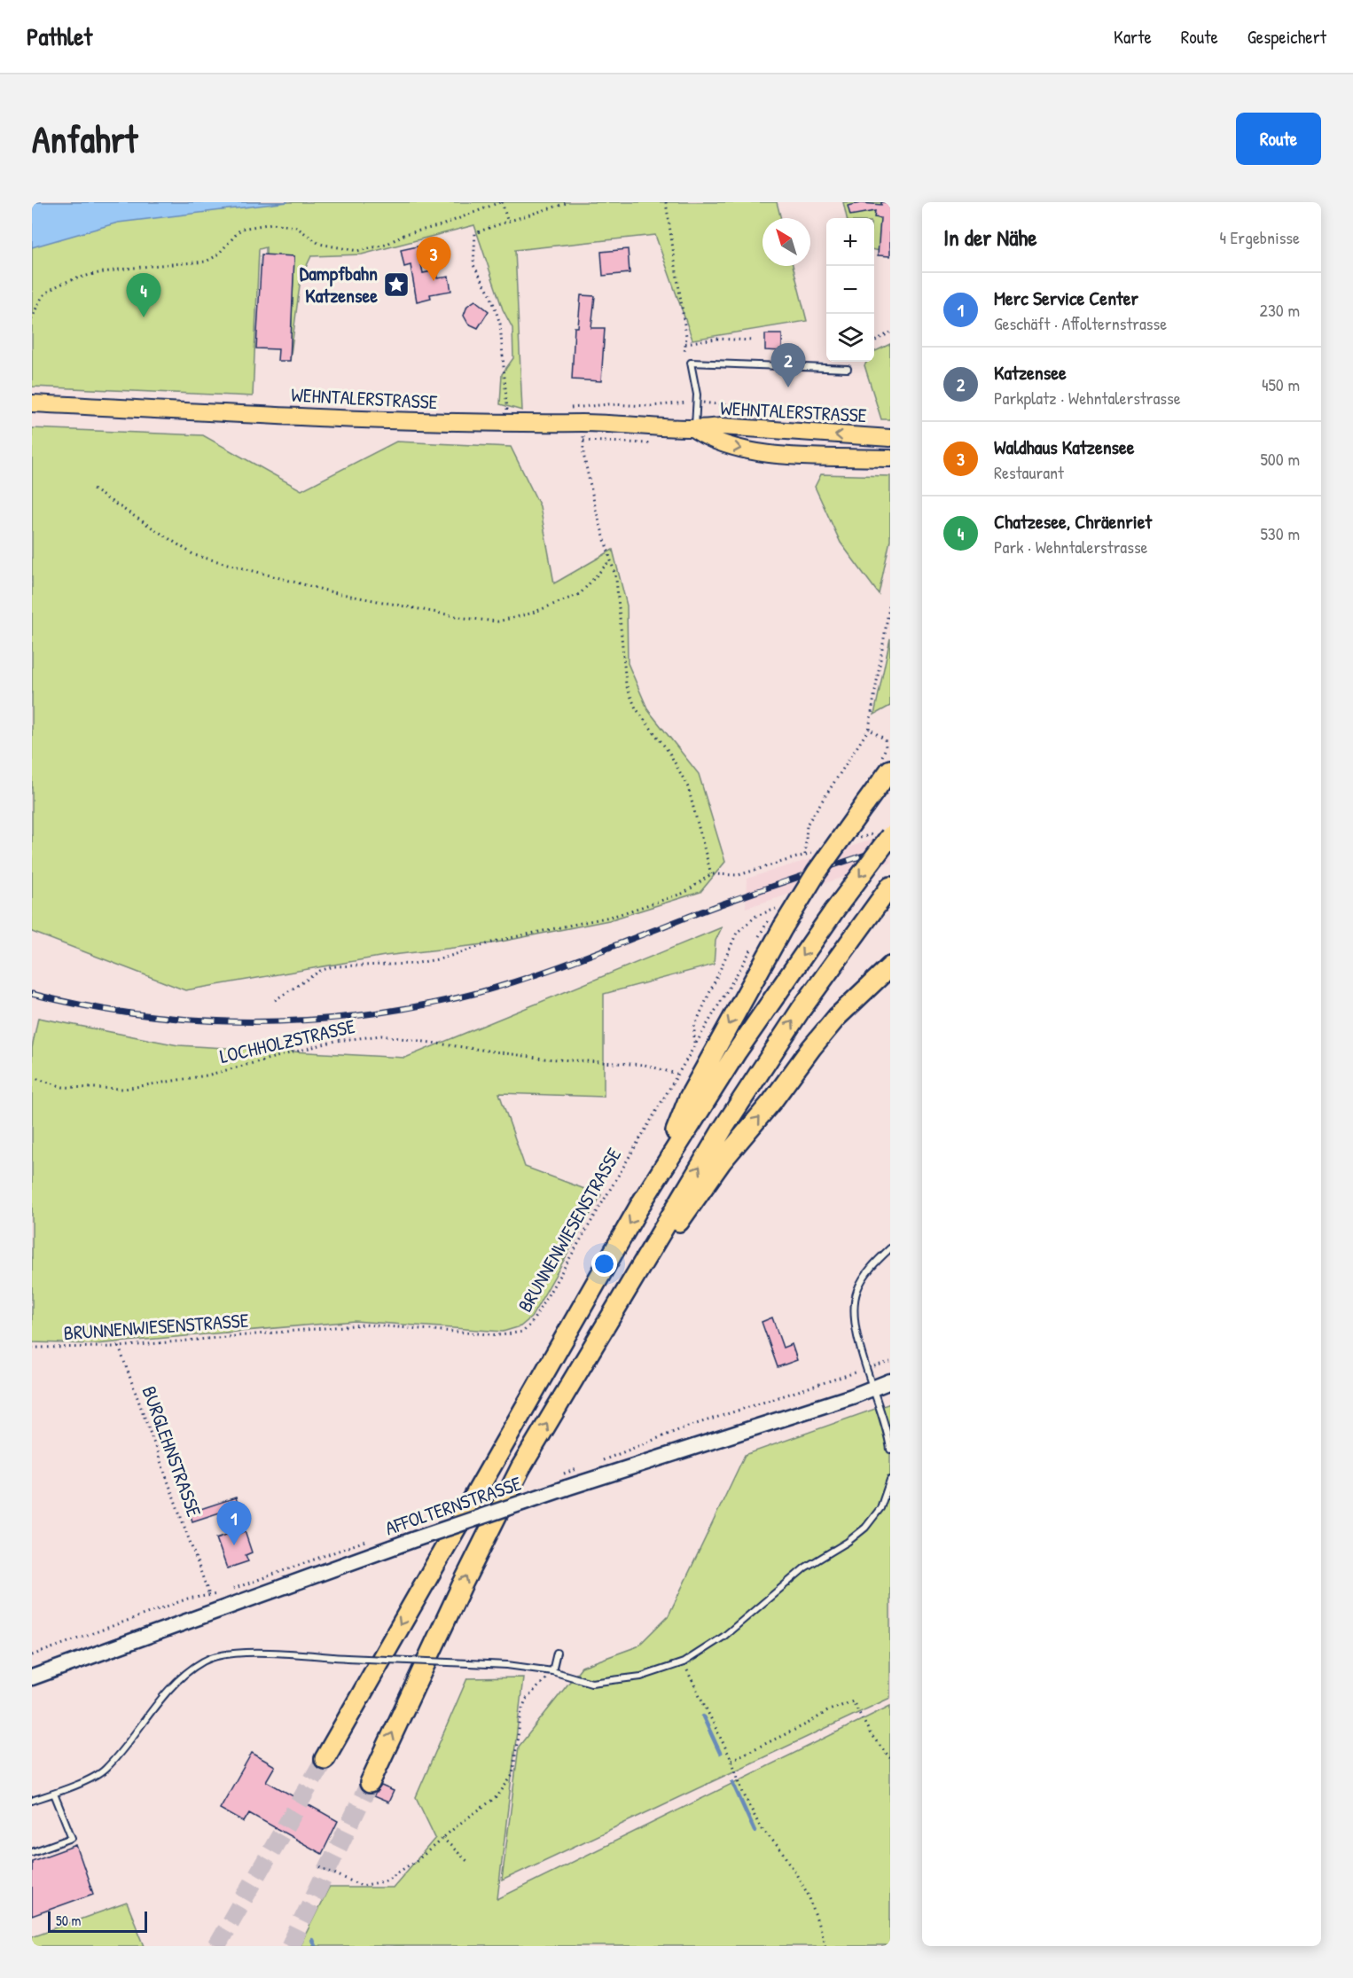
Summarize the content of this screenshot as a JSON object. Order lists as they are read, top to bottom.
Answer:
{
  "streets": {
    "main road": ["WEHNTALERSTRASSE"],
    "street": ["AFFOLTERNSTRASSE"],
    "path": ["LOCHHOLZSTRASSE", "BRUNNENWIESENSTRASSE", "BURGLEHNSTRASSE"]
  },
  "crossings": [
    ["LOCHHOLZSTRASSE", "BRUNNENWIESENSTRASSE"],
    ["BRUNNENWIESENSTRASSE", "BURGLEHNSTRASSE"]
  ],
  "places": {
    "place": ["Dampfbahn Katzensee"]
  },
  "scale_bar": "50 m",
  "north": "top left",
  "page": {
    "header": "Pathlet",
    "nav": ["Karte", "Route", "Gespeichert"],
    "buttons": "Route",
    "title": "Anfahrt",
    "heading": ["In der Nähe", "4 Ergebnisse"],
    "map_buttons": ["+", "−"],
    "pins": [
      "3",
      "4",
      "2",
      "1"
    ],
    "list": [
      {
        "mark": "1",
        "name": "Merc Service Center",
        "note": "Geschäft · Affolternstrasse",
        "value": "230 m"
      },
      {
        "mark": "2",
        "name": "Katzensee",
        "note": "Parkplatz · Wehntalerstrasse",
        "value": "450 m"
      },
      {
        "mark": "3",
        "name": "Waldhaus Katzensee",
        "note": "Restaurant",
        "value": "500 m"
      },
      {
        "mark": "4",
        "name": "Chatzesee, Chräenriet",
        "note": "Park · Wehntalerstrasse",
        "value": "530 m"
      }
    ],
    "scale": "50 m"
  }
}
